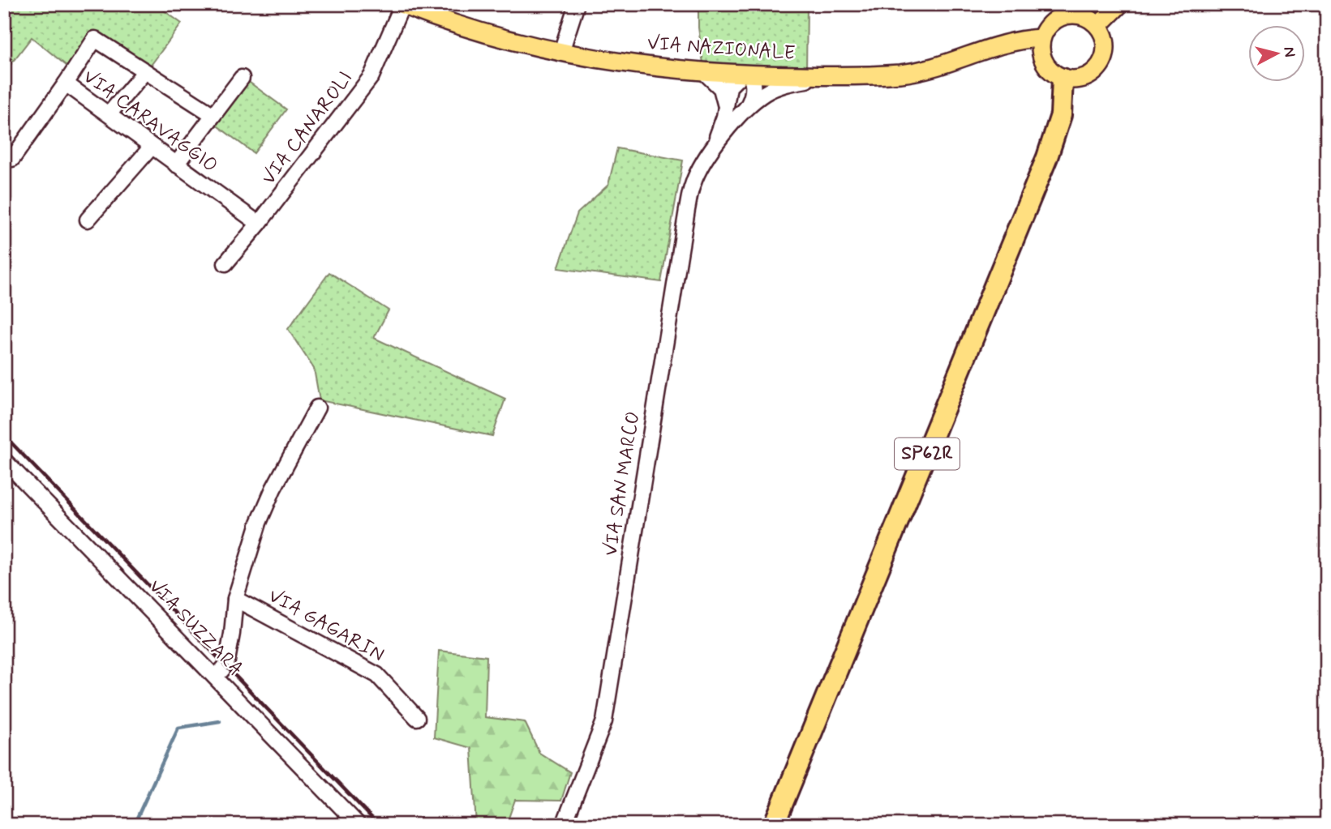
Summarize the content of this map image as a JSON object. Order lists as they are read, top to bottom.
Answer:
{
  "streets": {
    "highway": ["SP62R"],
    "main road": ["VIA NAZIONALE"],
    "street": [
      "VIA CARAVAGGIO",
      "VIA CANAROLI",
      "VIA SAN MARCO",
      "VIA GAGARIN",
      "VIA SUZZARA"
    ]
  },
  "crossings": [
    ["VIA NAZIONALE", "VIA CANAROLI"],
    ["VIA NAZIONALE", "SP62R"],
    ["VIA NAZIONALE", "VIA SAN MARCO"],
    ["VIA CARAVAGGIO", "VIA CANAROLI"]
  ],
  "north": "right"
}
